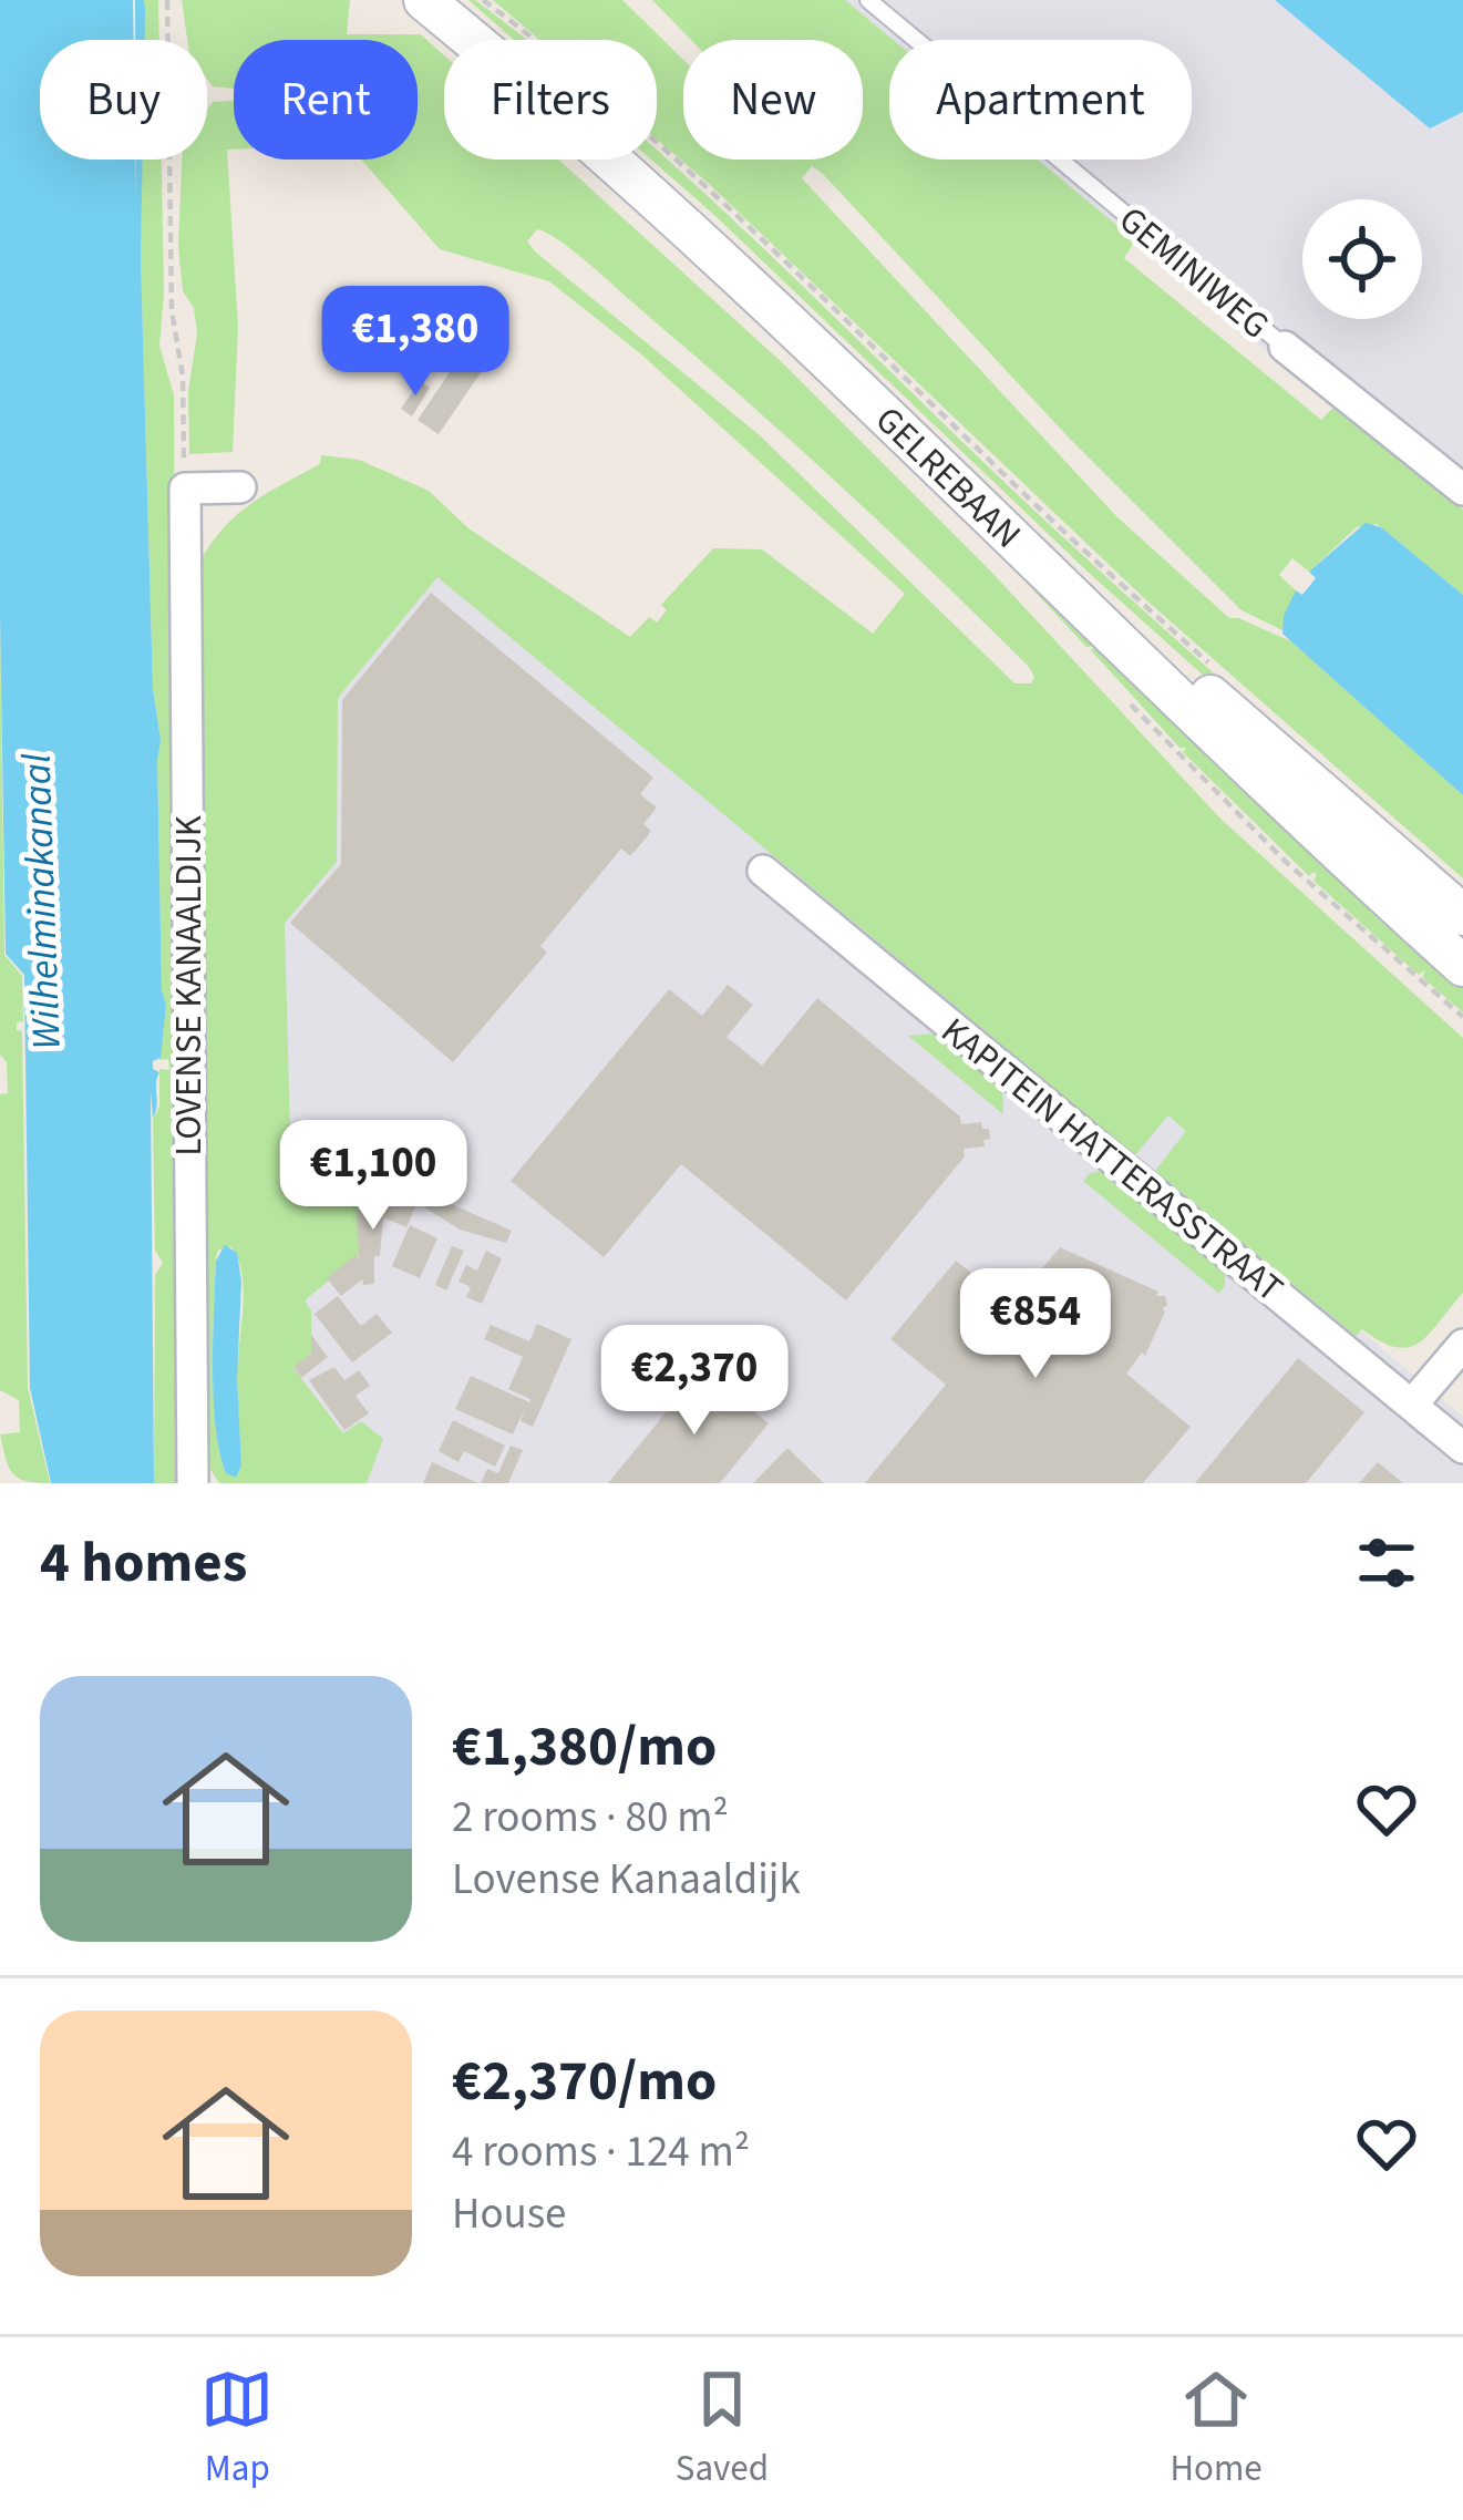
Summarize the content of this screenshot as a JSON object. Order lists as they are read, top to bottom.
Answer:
{
  "streets": {
    "street": [
      "GEMINIWEG",
      "GELREBAAN",
      "LOVENSE KANAALDIJK",
      "KAPITEIN HATTERASSTRAAT"
    ]
  },
  "water": ["Wilhelminakanaal"],
  "page": {
    "chip": [
      "Buy",
      "Rent",
      "Filters",
      "New",
      "Apartment"
    ],
    "price": [
      "€1,380",
      "€1,100",
      "€854",
      "€2,370"
    ],
    "heading": "4 homes",
    "list": [
      {
        "name": "€1,380/mo",
        "note": "2 rooms · 80 m² · Lovense Kanaaldijk"
      },
      {
        "name": "€2,370/mo",
        "note": "4 rooms · 124 m² · House"
      }
    ],
    "tabs": ["Map", "Saved", "Home"]
  }
}
